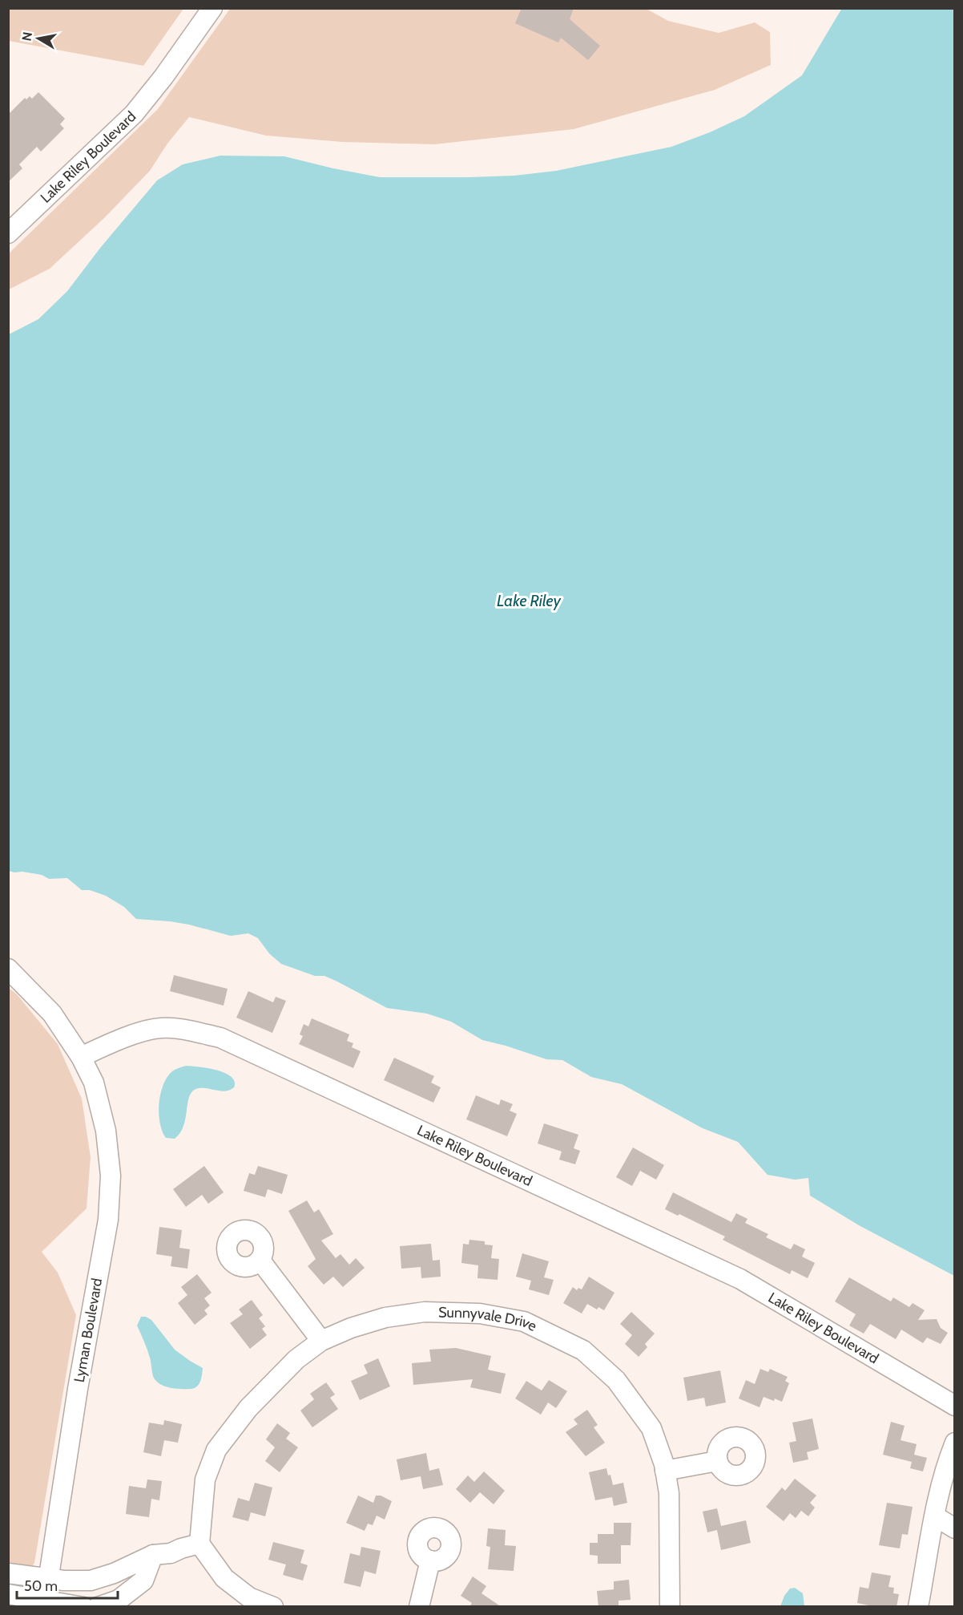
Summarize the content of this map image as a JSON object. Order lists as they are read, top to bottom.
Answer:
{
  "streets": {
    "street": ["Lake Riley Boulevard", "Sunnyvale Drive", "Lyman Boulevard"]
  },
  "crossings": [
    ["Lake Riley Boulevard", "Lyman Boulevard"]
  ],
  "water": ["Lake Riley"],
  "scale_bar": "50 m",
  "north": "left"
}
